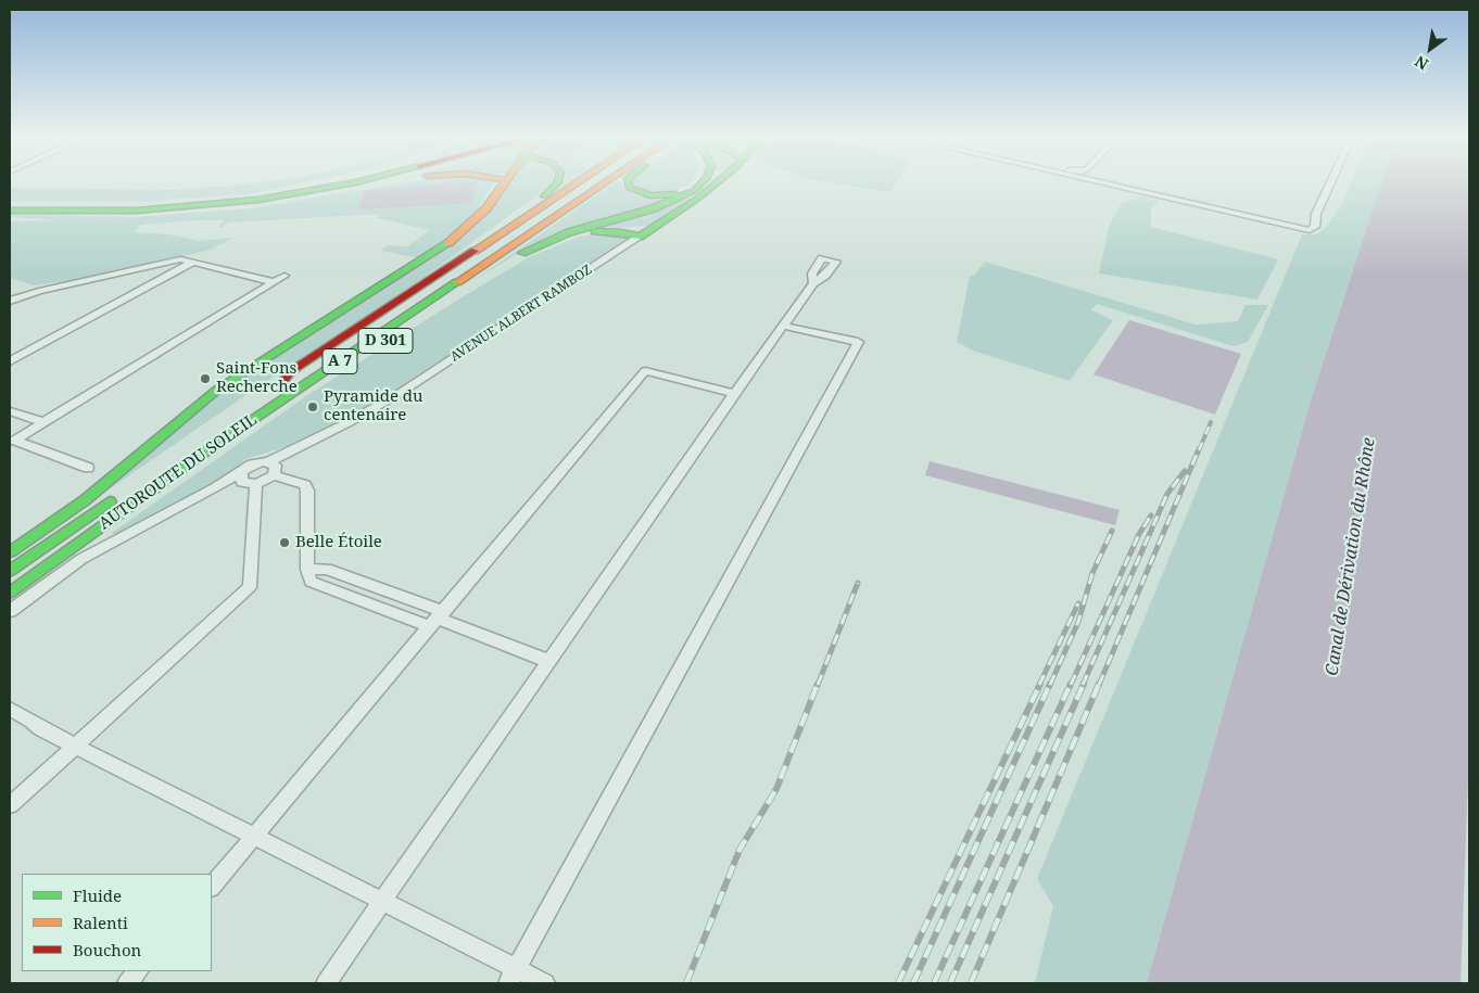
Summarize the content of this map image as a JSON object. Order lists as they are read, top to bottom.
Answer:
{
  "streets": {
    "main road": [
      "AVENUE ALBERT RAMBOZ",
      "D 301",
      "A 7",
      "AUTOROUTE DU SOLEIL"
    ]
  },
  "crossings": [
    ["D 301", "AUTOROUTE DU SOLEIL"]
  ],
  "water": ["Canal de Dérivation du Rhône"],
  "places": ["Saint-Fons Recherche", "Pyramide du centenaire", "Belle Étoile"],
  "legend": ["Fluide", "Ralenti", "Bouchon"],
  "north": "bottom left"
}
